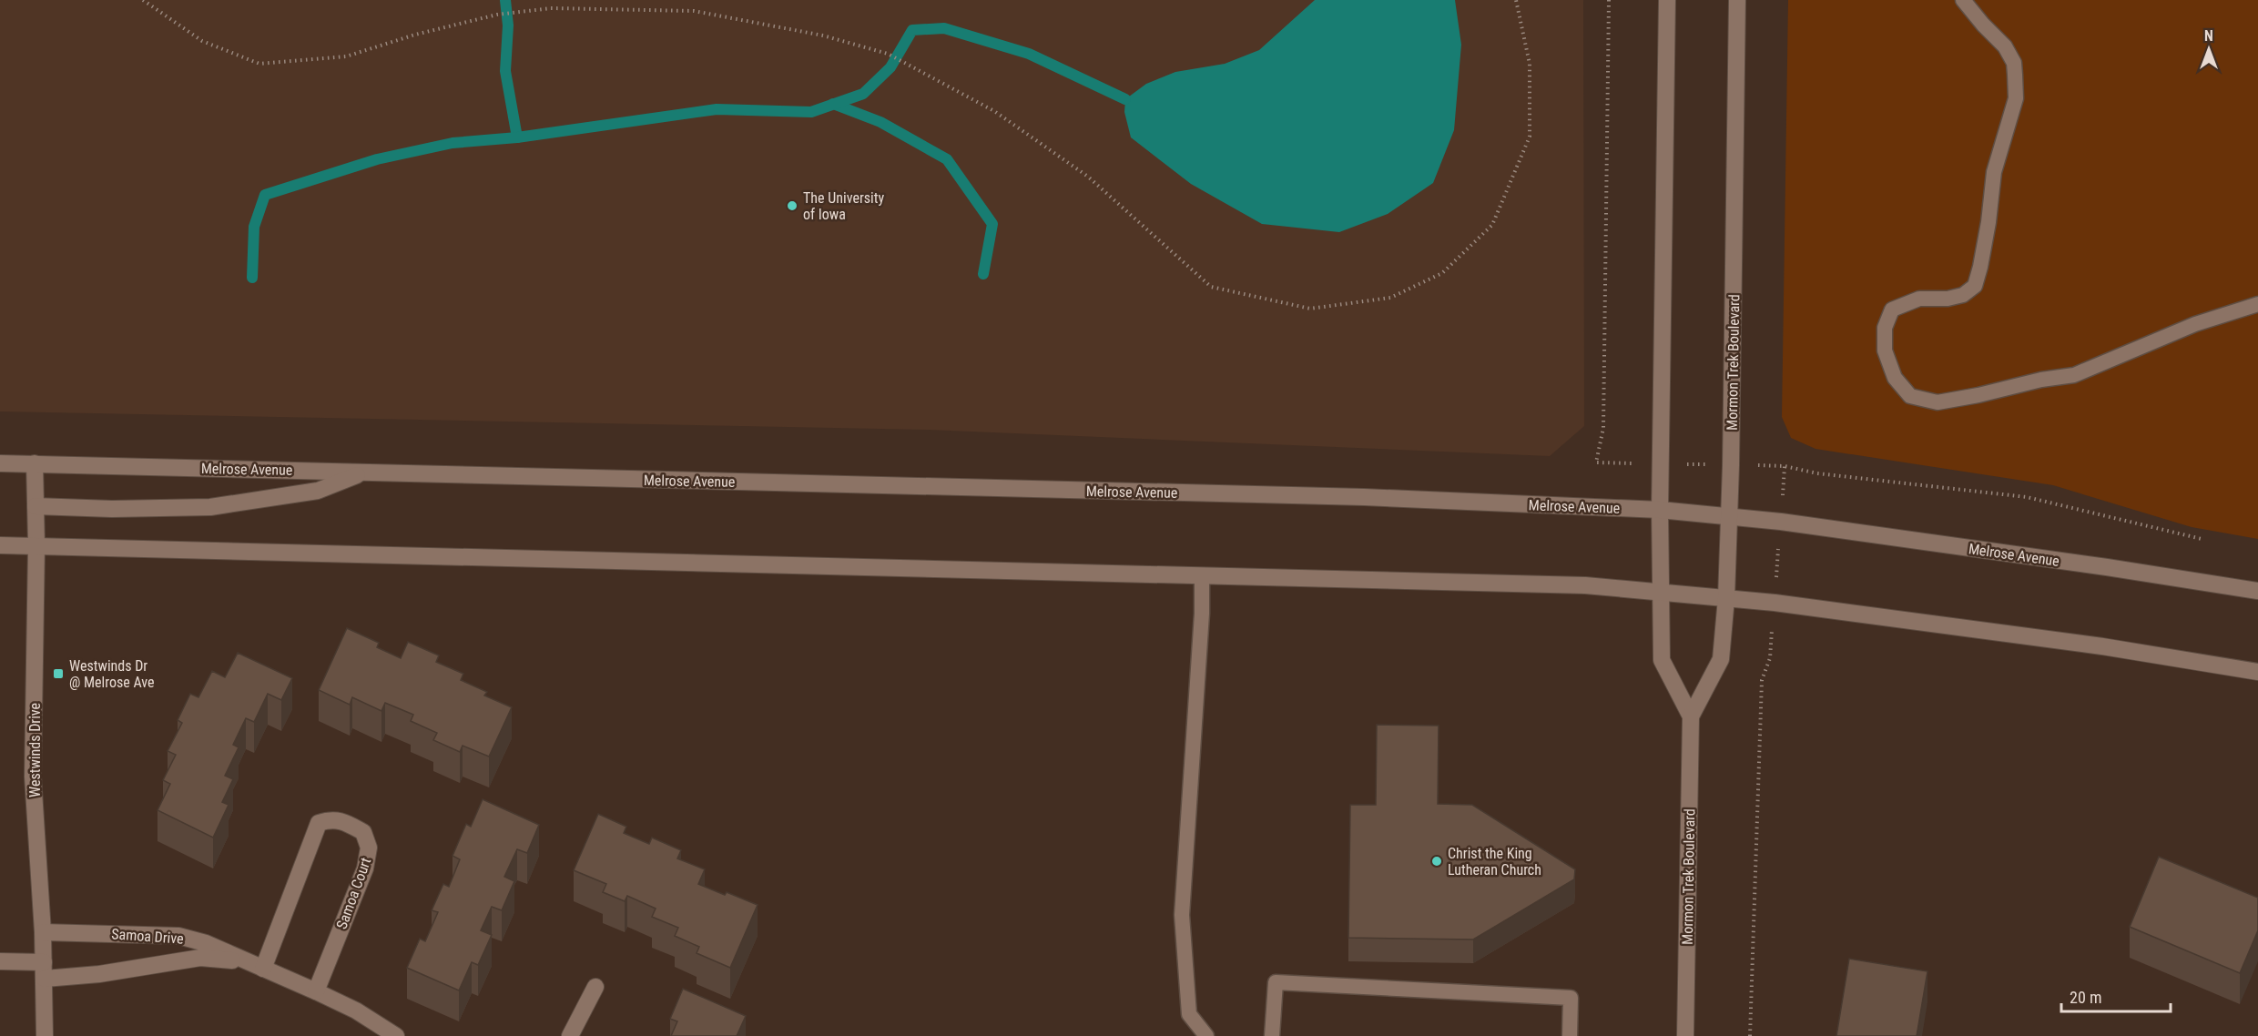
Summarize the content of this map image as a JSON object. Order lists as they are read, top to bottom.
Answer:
{
  "streets": {
    "main road": [
      "Mormon Trek Boulevard",
      "Melrose Avenue",
      "Westwinds Drive",
      "Samoa Court",
      "Samoa Drive"
    ]
  },
  "crossings": [
    ["Mormon Trek Boulevard", "Melrose Avenue"],
    ["Melrose Avenue", "Westwinds Drive"],
    ["Westwinds Drive", "Samoa Drive"],
    ["Samoa Court", "Samoa Drive"]
  ],
  "places": {
    "other": ["The University of Iowa", "Christ the King Lutheran Church"],
    "transit": ["Westwinds Dr @ Melrose Ave"]
  },
  "scale_bar": "20 m",
  "north": "top"
}
